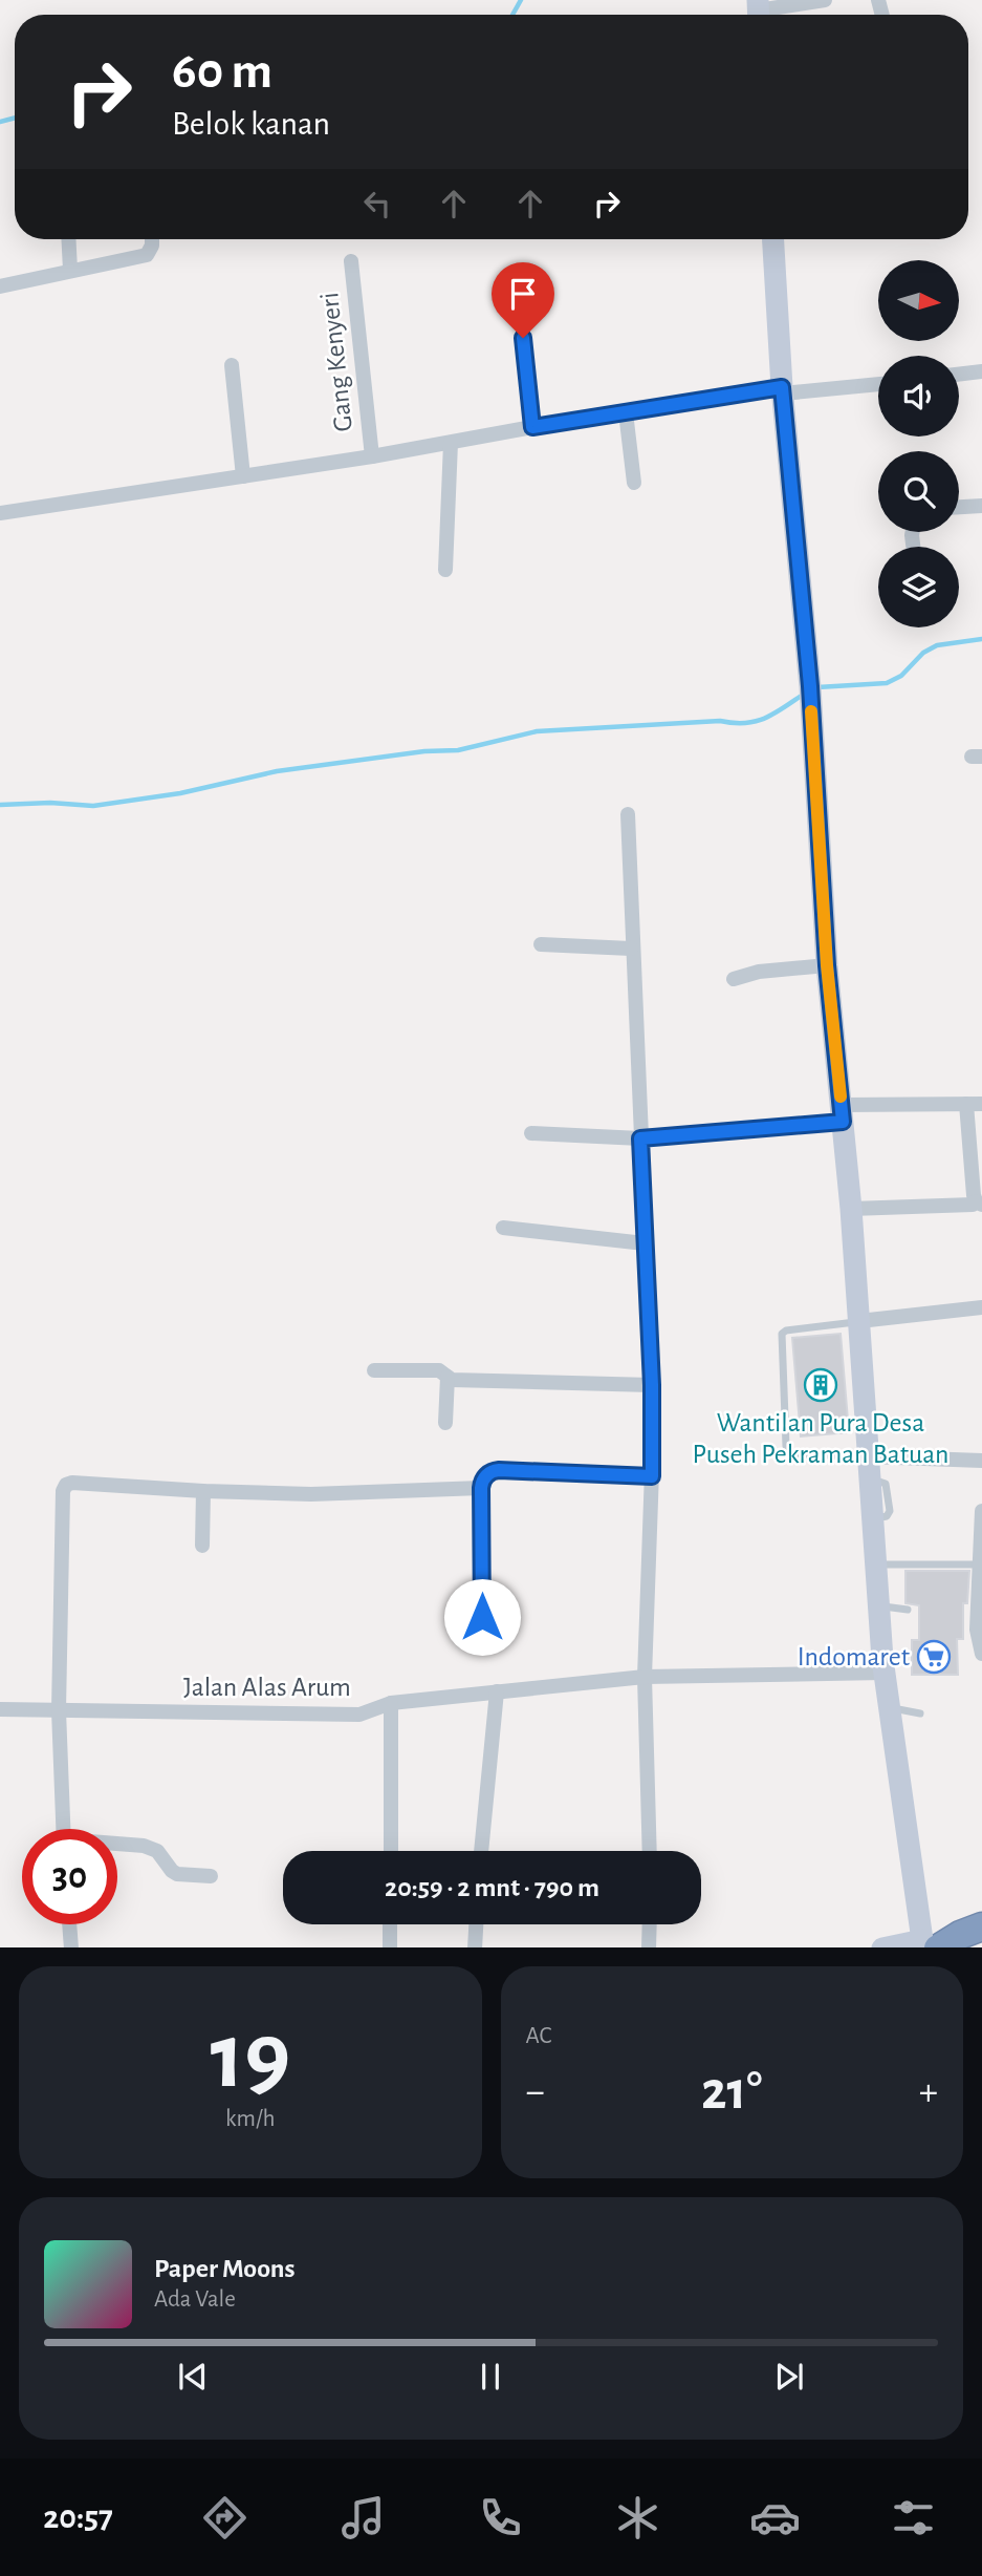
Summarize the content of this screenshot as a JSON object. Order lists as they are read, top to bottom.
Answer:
{
  "streets": {
    "street": ["Gang Kenyeri", "Jalan Alas Arum"]
  },
  "places": {
    "building": ["Wantilan Pura Desa Puseh Pekraman Batuan"],
    "supermarket": ["Indomaret"]
  },
  "north": "right",
  "page": {
    "turn": ["60 m", "Belok kanan"],
    "limit": "30",
    "trip": "20:59 · 2 mnt · 790 m",
    "tile": [
      ["19", "km/h"],
      "AC"
    ],
    "heat": ["−", "21°", "+"],
    "song": ["Paper Moons", "Ada Vale"],
    "tabs": "20:57"
  }
}
